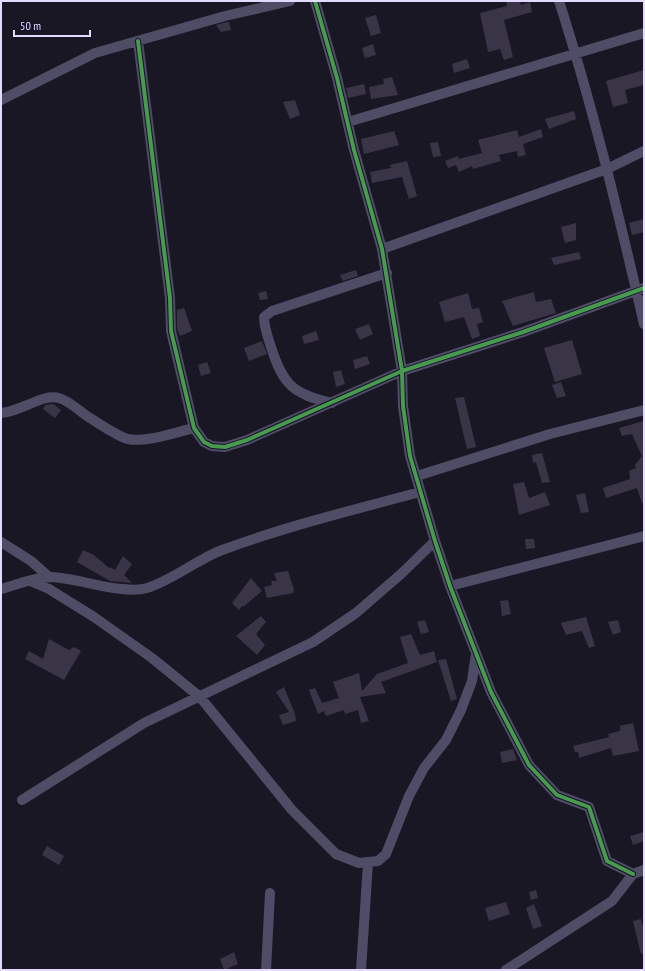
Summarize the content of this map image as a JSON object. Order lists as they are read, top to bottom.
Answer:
{
  "scale_bar": "50 m"
}
